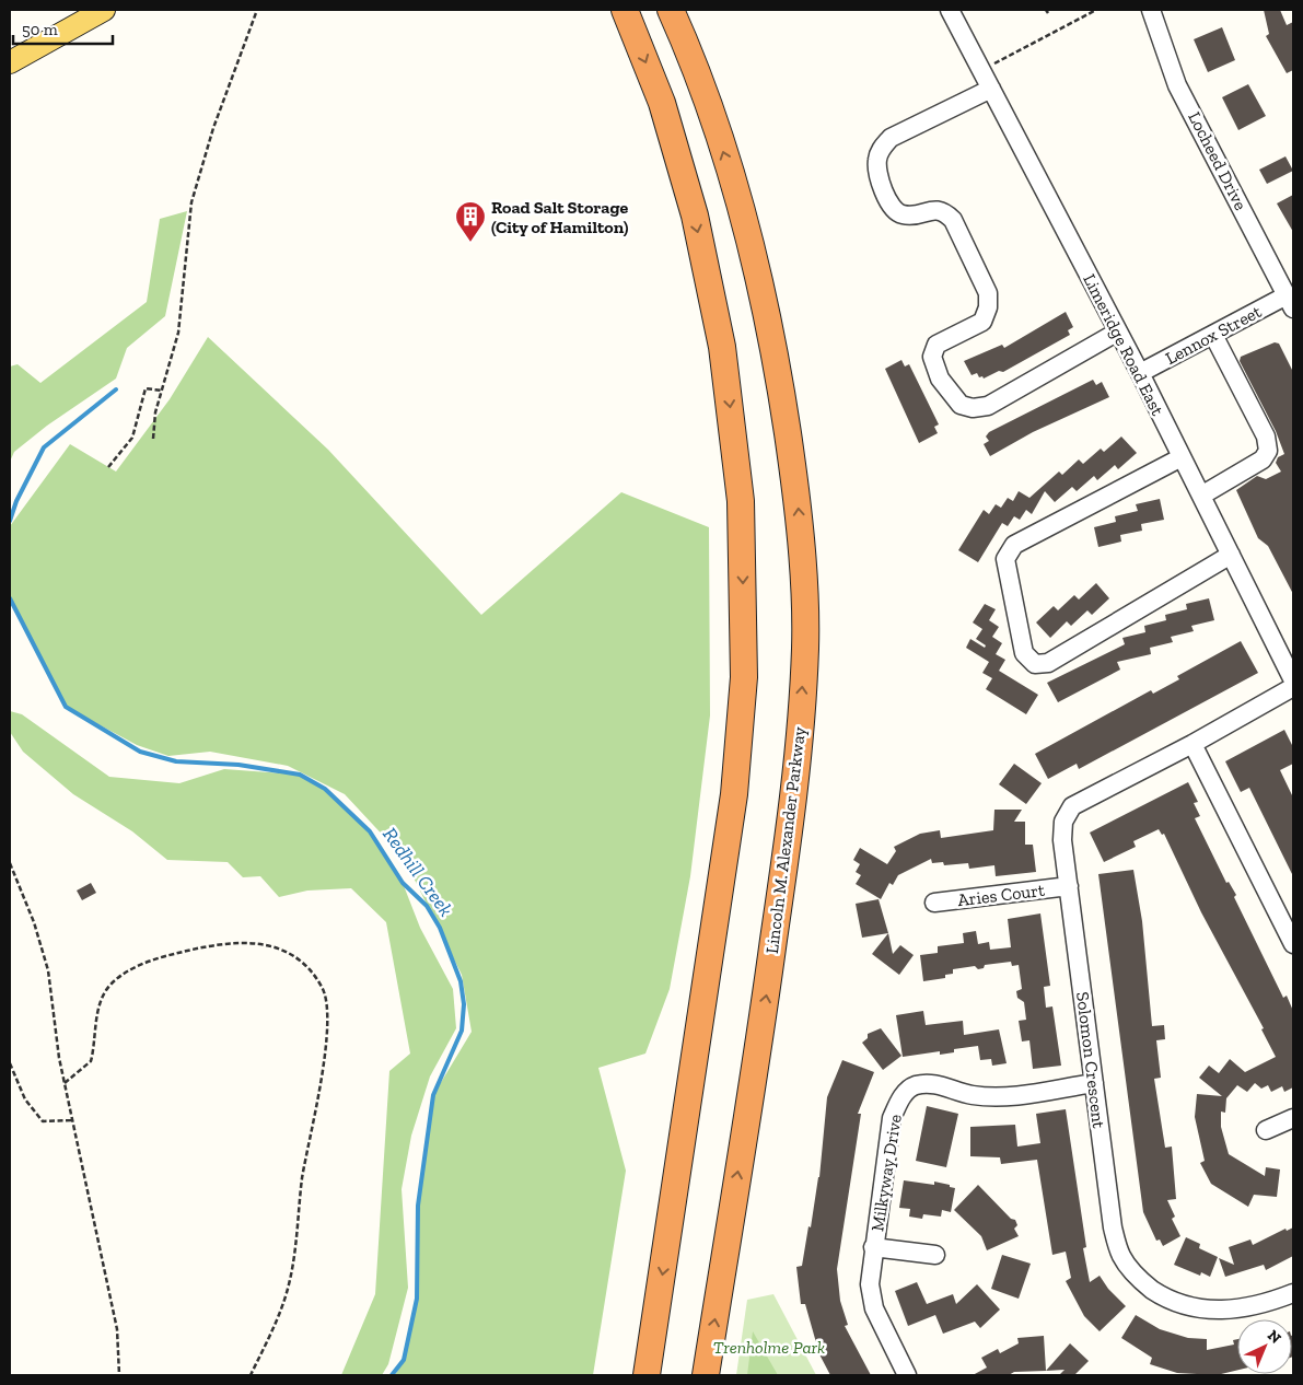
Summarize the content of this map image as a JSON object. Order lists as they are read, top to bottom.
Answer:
{
  "streets": {
    "highway": ["Lincoln M. Alexander Parkway"],
    "street": [
      "Locheed Drive",
      "Lennox Street",
      "Limeridge Road East",
      "Aries Court",
      "Solomon Crescent",
      "Milkyway Drive"
    ]
  },
  "crossings": [
    ["Locheed Drive", "Lennox Street"],
    ["Lennox Street", "Limeridge Road East"],
    ["Aries Court", "Solomon Crescent"],
    ["Solomon Crescent", "Milkyway Drive"]
  ],
  "water": ["Redhill Creek"],
  "parks": ["Trenholme Park"],
  "places": {
    "building": ["Road Salt Storage (City of Hamilton)"]
  },
  "scale_bar": "50 m",
  "north": "top right"
}
